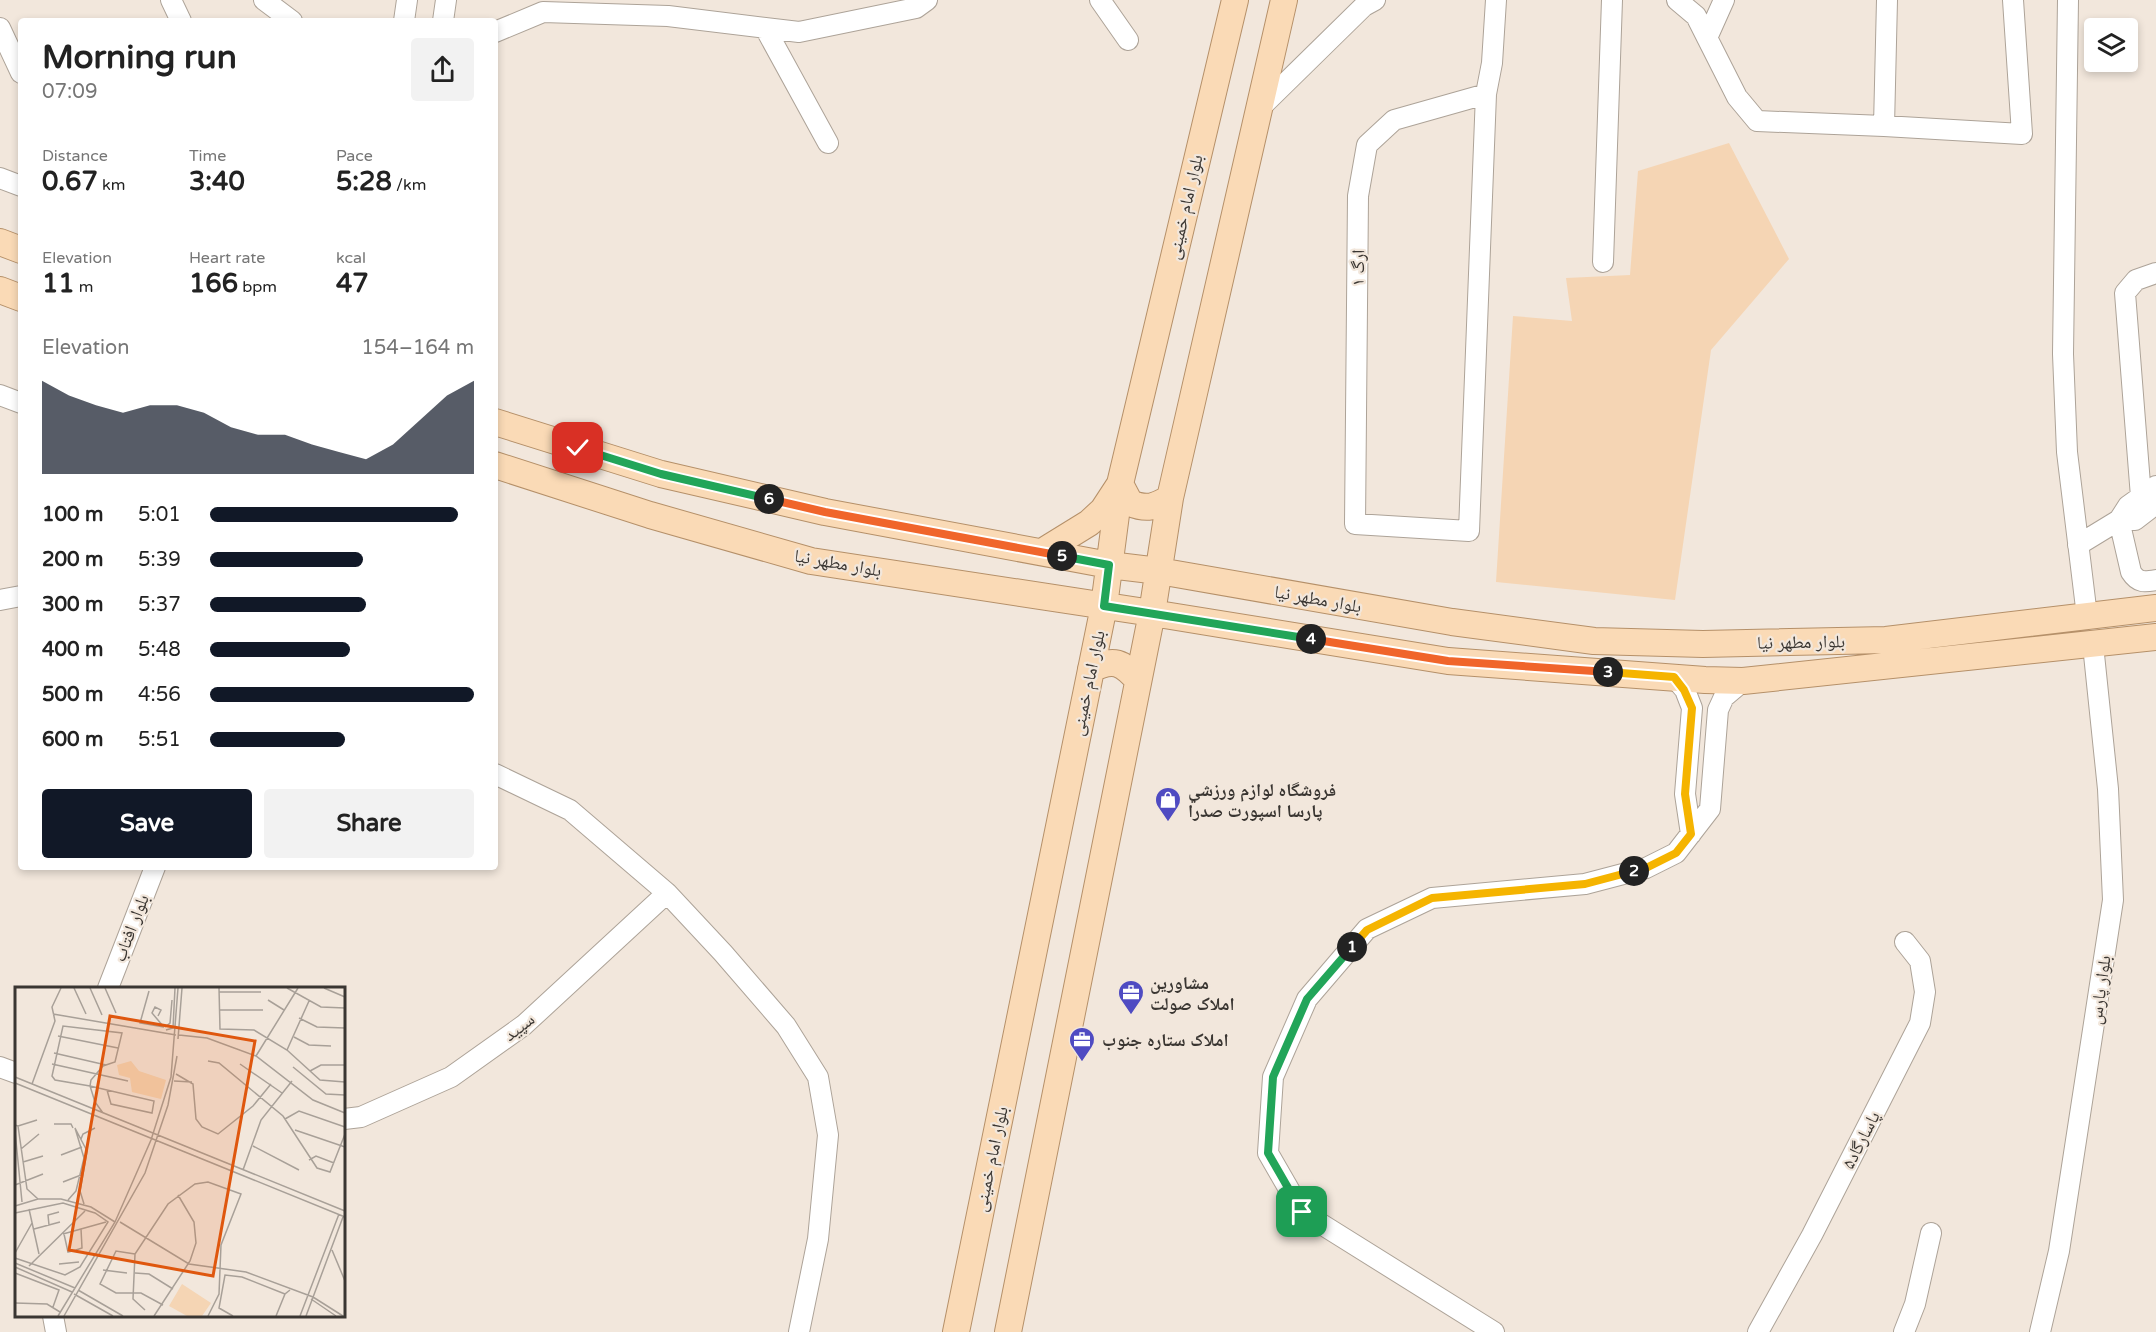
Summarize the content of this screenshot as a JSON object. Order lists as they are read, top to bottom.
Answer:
{
  "streets": {
    "main road": ["بلوار امام خمینی", "بلوار مطهر نیا"],
    "street": [
      "ارگ ۱",
      "بلوار افتاب",
      "بلوار پارس",
      "سپید",
      "پاسارگاد۵"
    ]
  },
  "crossings": [
    ["بلوار امام خمینی", "بلوار مطهر نیا"],
    ["بلوار مطهر نیا", "بلوار پارس"]
  ],
  "places": {
    "shop": ["فروشگاه لوازم ورزشي پارسا اسپورت صدرا"],
    "office": ["مشاورین املاک صولت", "املاک ستاره جنوب"]
  },
  "page": {
    "heading": ["Morning run", "07:09"],
    "stats": [
      ["Distance", "0.67 km"],
      ["Time", "3:40"],
      ["Pace", "5:28 /km"],
      ["Elevation", "11 m"],
      ["Heart rate", "166 bpm"],
      ["kcal", "47"]
    ],
    "chart": ["Elevation", "154–164 m"],
    "pins": [
      "6",
      "5",
      "4",
      "3",
      "2",
      "1"
    ],
    "list": [
      {
        "name": "100 m",
        "note": "5:01"
      },
      {
        "name": "200 m",
        "note": "5:39"
      },
      {
        "name": "300 m",
        "note": "5:37"
      },
      {
        "name": "400 m",
        "note": "5:48"
      },
      {
        "name": "500 m",
        "note": "4:56"
      },
      {
        "name": "600 m",
        "note": "5:51"
      }
    ],
    "buttons": ["Save", "Share"]
  }
}
